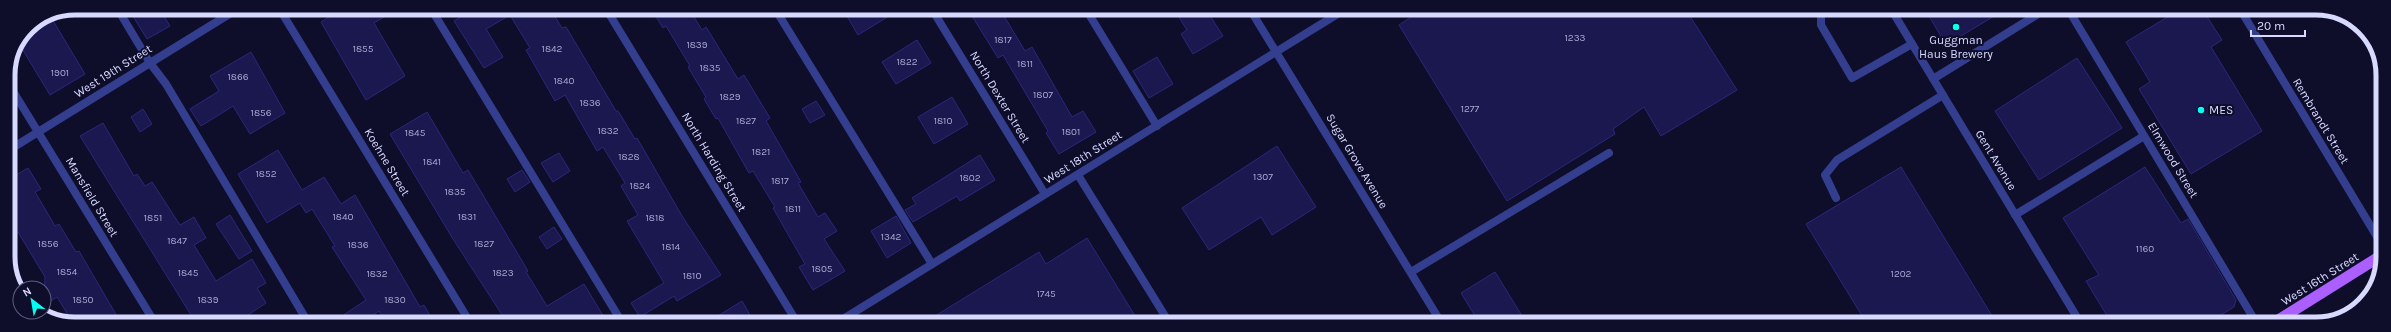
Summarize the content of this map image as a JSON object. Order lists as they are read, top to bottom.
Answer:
{
  "streets": {
    "main road": ["West 16th Street"],
    "street": [
      "West 19th Street",
      "North Dexter Street",
      "Rembrandt Street",
      "West 18th Street",
      "Gent Avenue",
      "Elmwood Street",
      "Sugar Grove Avenue",
      "Koehne Street",
      "North Harding Street",
      "Mansfield Street"
    ]
  },
  "crossings": [
    ["West 19th Street", "Mansfield Street"],
    ["North Dexter Street", "West 18th Street"],
    ["West 18th Street", "Sugar Grove Avenue"]
  ],
  "places": ["Guggman Haus Brewery", "MES"],
  "house_numbers": [
    "1233",
    "1817",
    "1839",
    "1855",
    "1842",
    "1822",
    "1811",
    "1835",
    "1901",
    "1866",
    "1840",
    "1807",
    "1829",
    "1836",
    "1277",
    "1856",
    "1827",
    "1810",
    "1832",
    "1801",
    "1845",
    "1821",
    "1828",
    "1841",
    "1852",
    "1307",
    "1802",
    "1817",
    "1824",
    "1835",
    "1811",
    "1840",
    "1831",
    "1851",
    "1818",
    "1342",
    "1847",
    "1856",
    "1827",
    "1836",
    "1814",
    "1160",
    "1805",
    "1854",
    "1845",
    "1823",
    "1832",
    "1202",
    "1810",
    "1745",
    "1850",
    "1839",
    "1830"
  ],
  "scale_bar": "20 m",
  "north": "top left"
}
